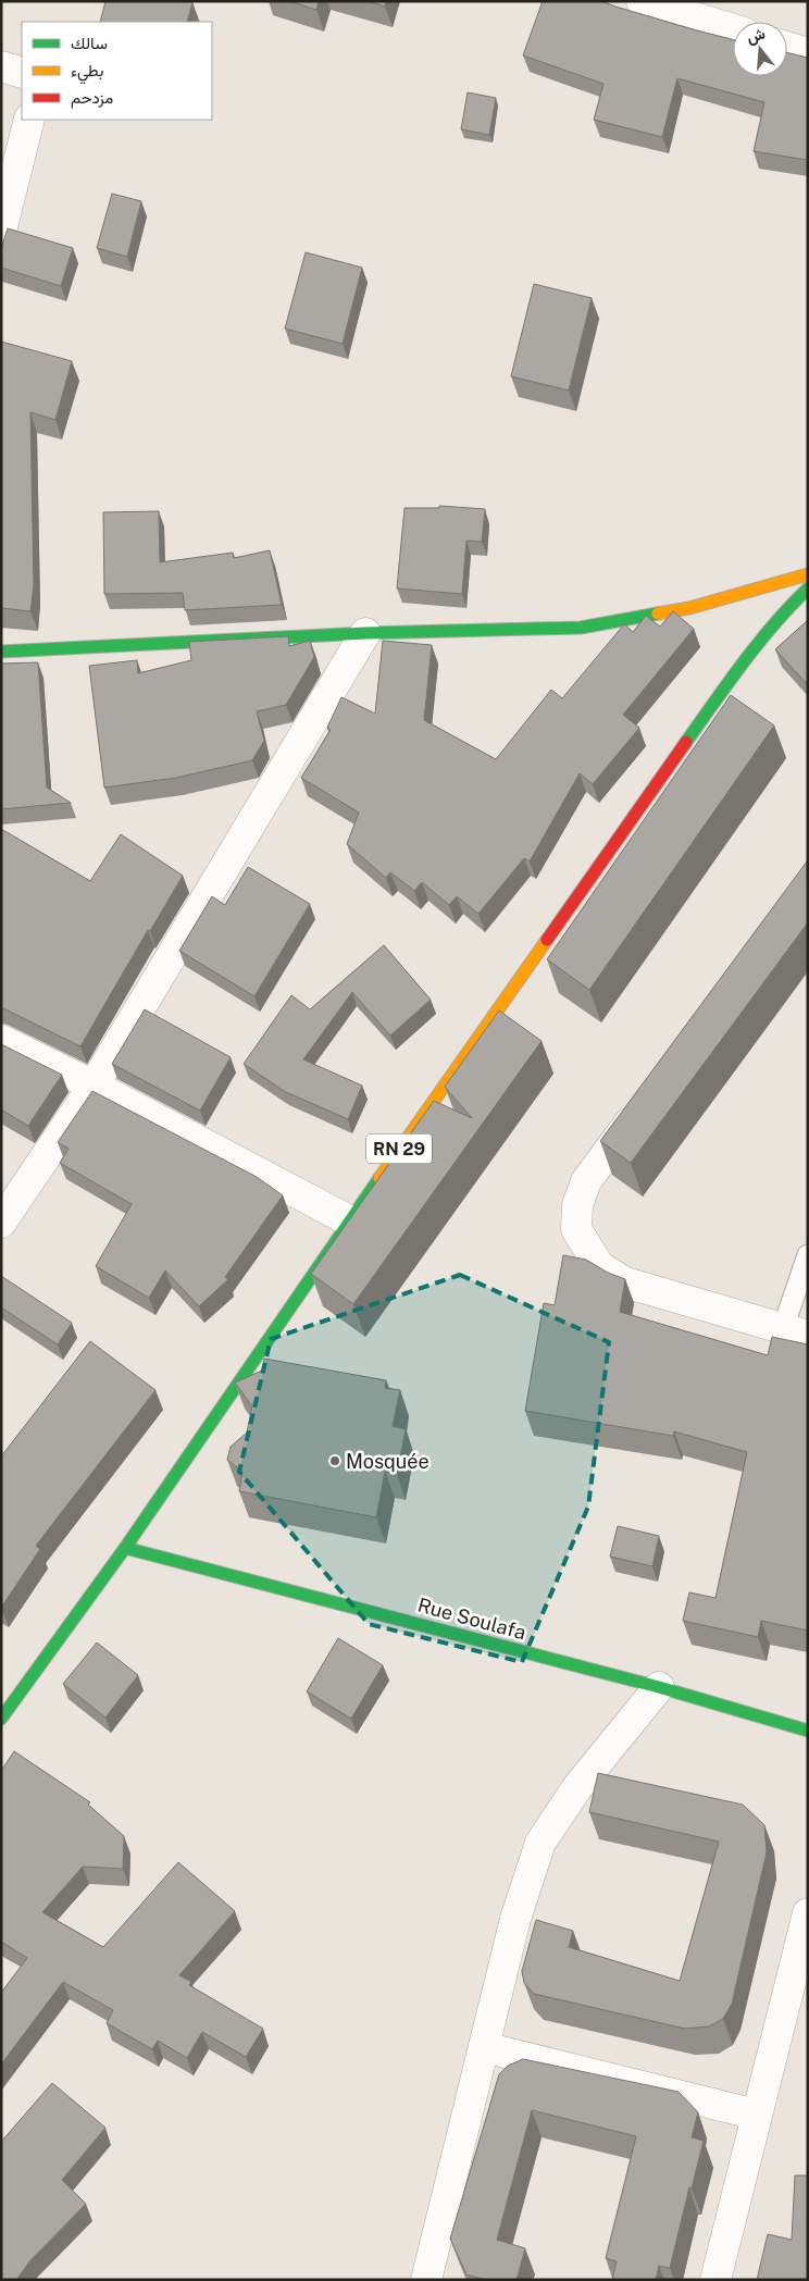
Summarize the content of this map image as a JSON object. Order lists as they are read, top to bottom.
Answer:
{
  "streets": {
    "street": ["RN 29", "Rue Soulafa"]
  },
  "crossings": [
    ["RN 29", "Rue Soulafa"]
  ],
  "places": ["Mosquée"],
  "legend": ["سالك", "بطيء", "مزدحم"],
  "north": "top"
}
